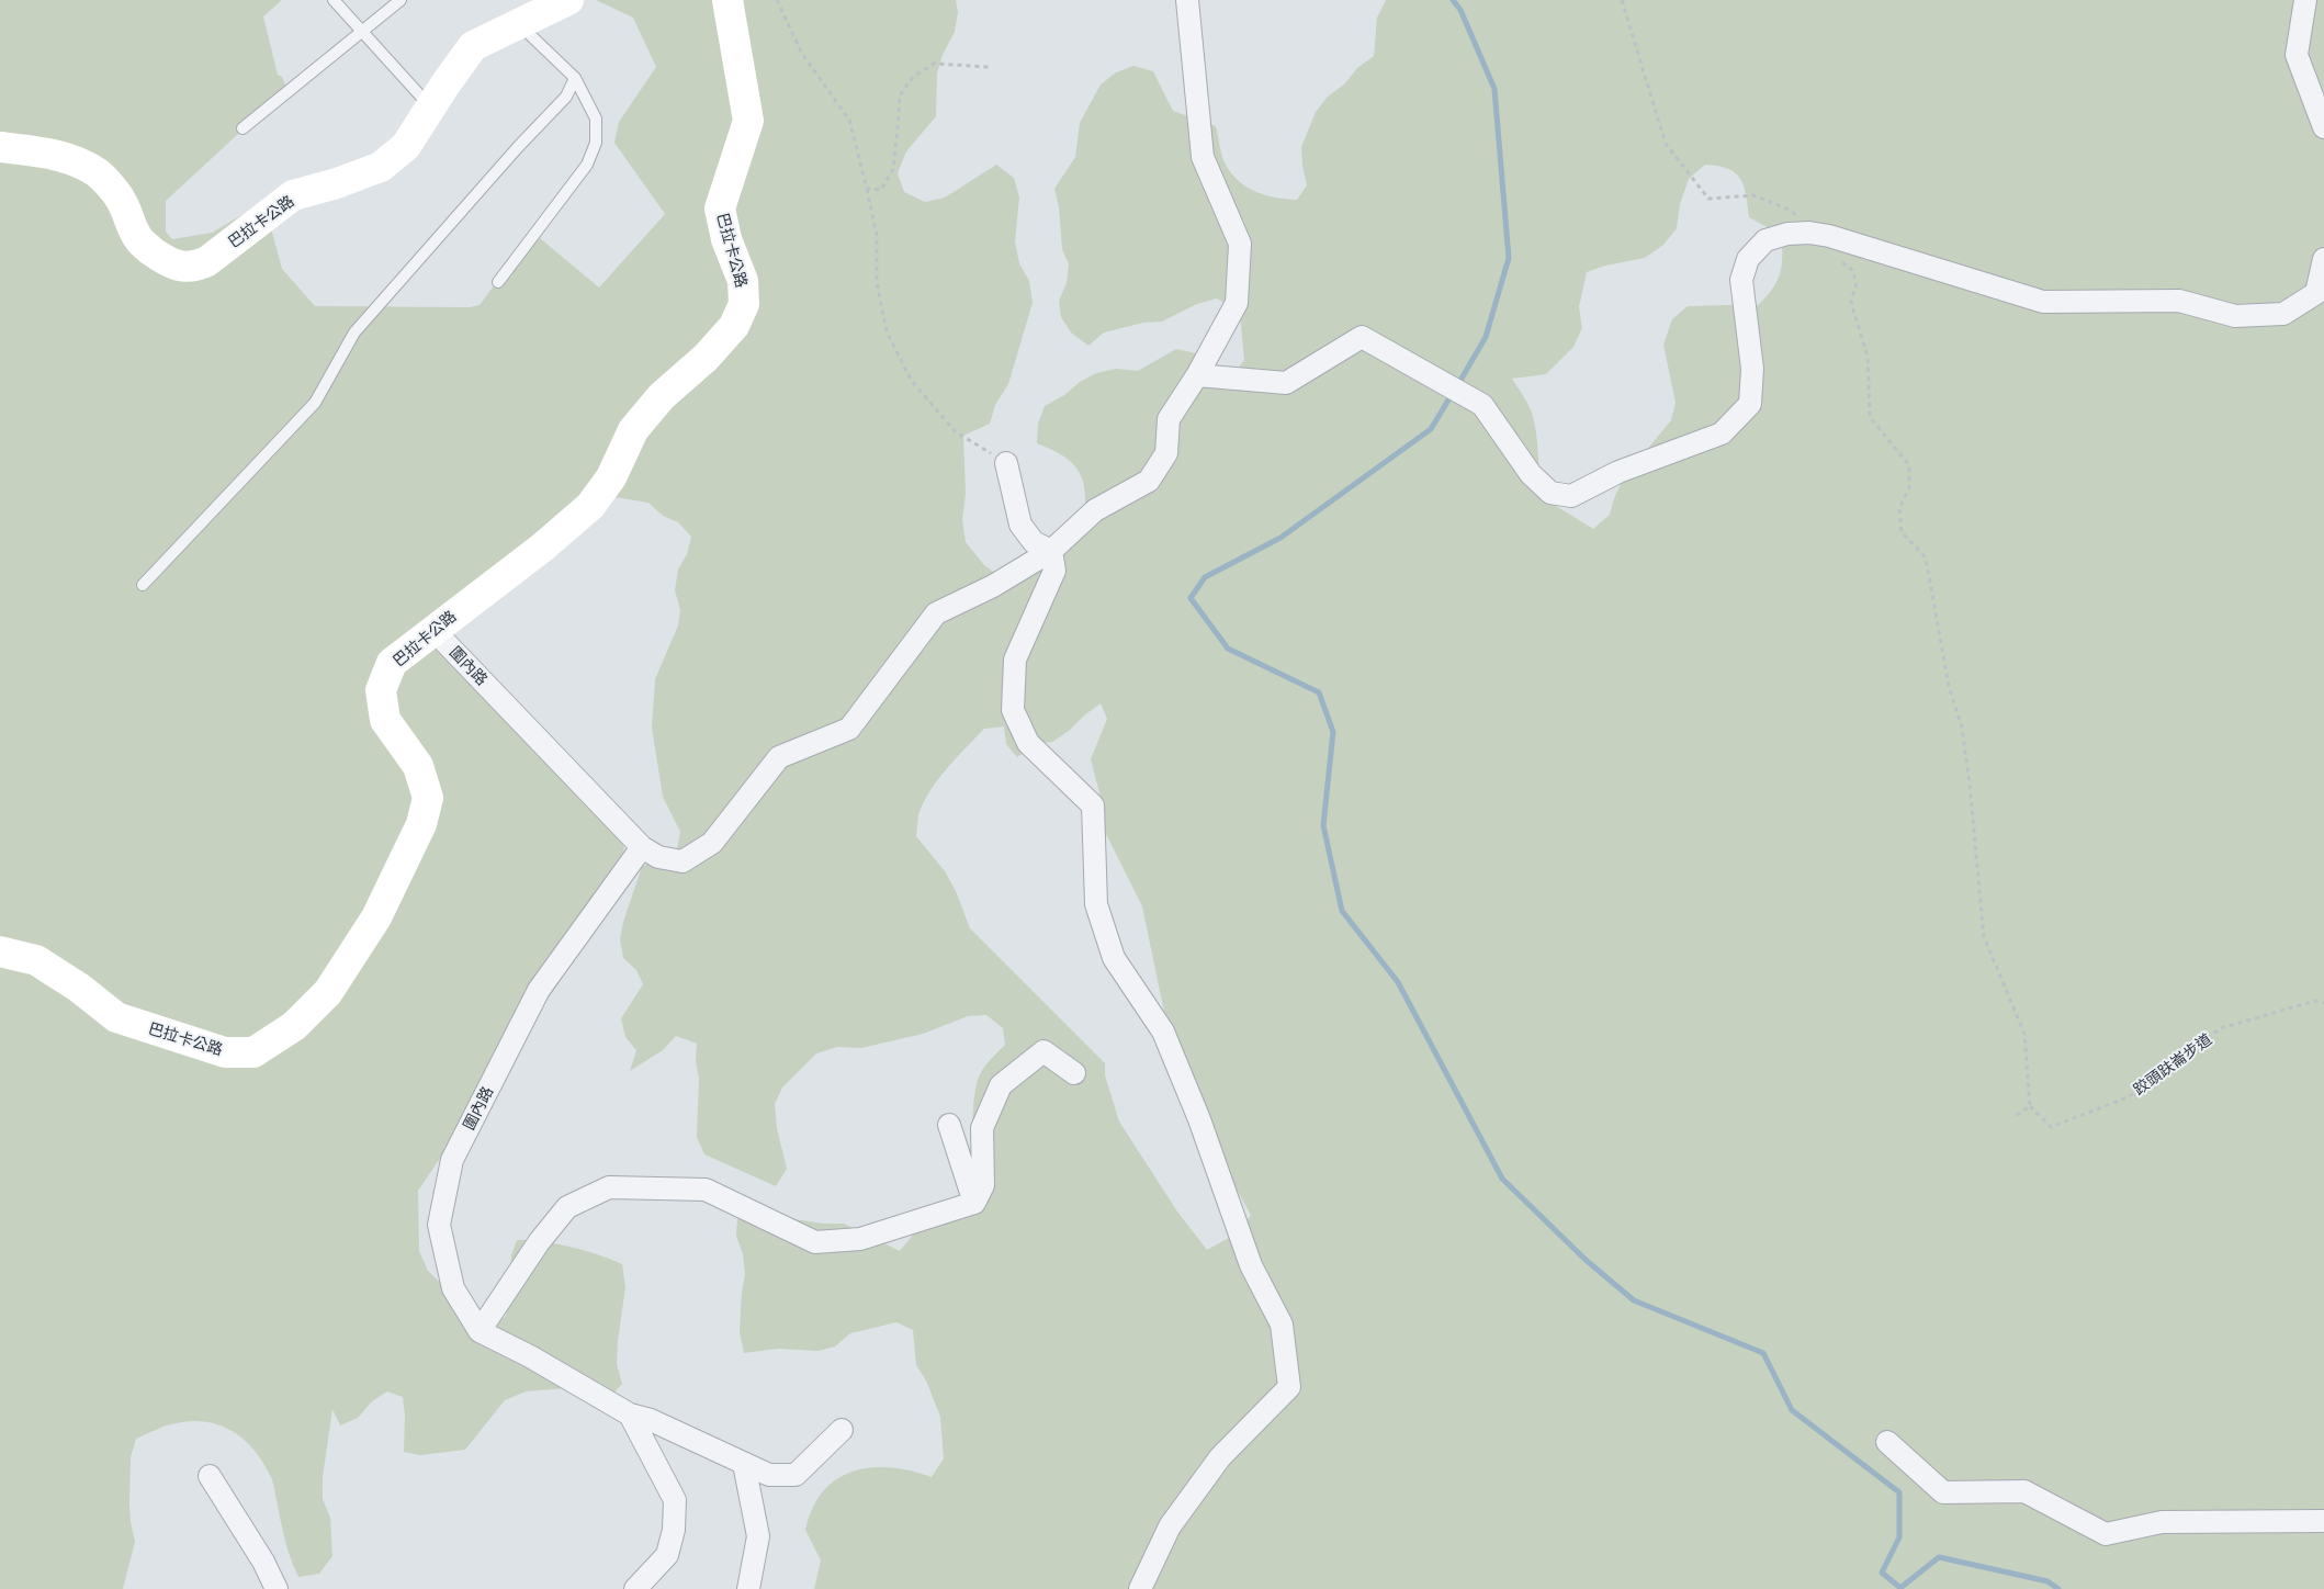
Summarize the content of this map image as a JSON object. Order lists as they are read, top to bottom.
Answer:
{
  "streets": {
    "main road": ["巴拉卡公路"],
    "street": ["圍內路"],
    "path": ["跤頭趺崙步道"]
  },
  "crossings": [
    ["巴拉卡公路", "圍內路"]
  ]
}
